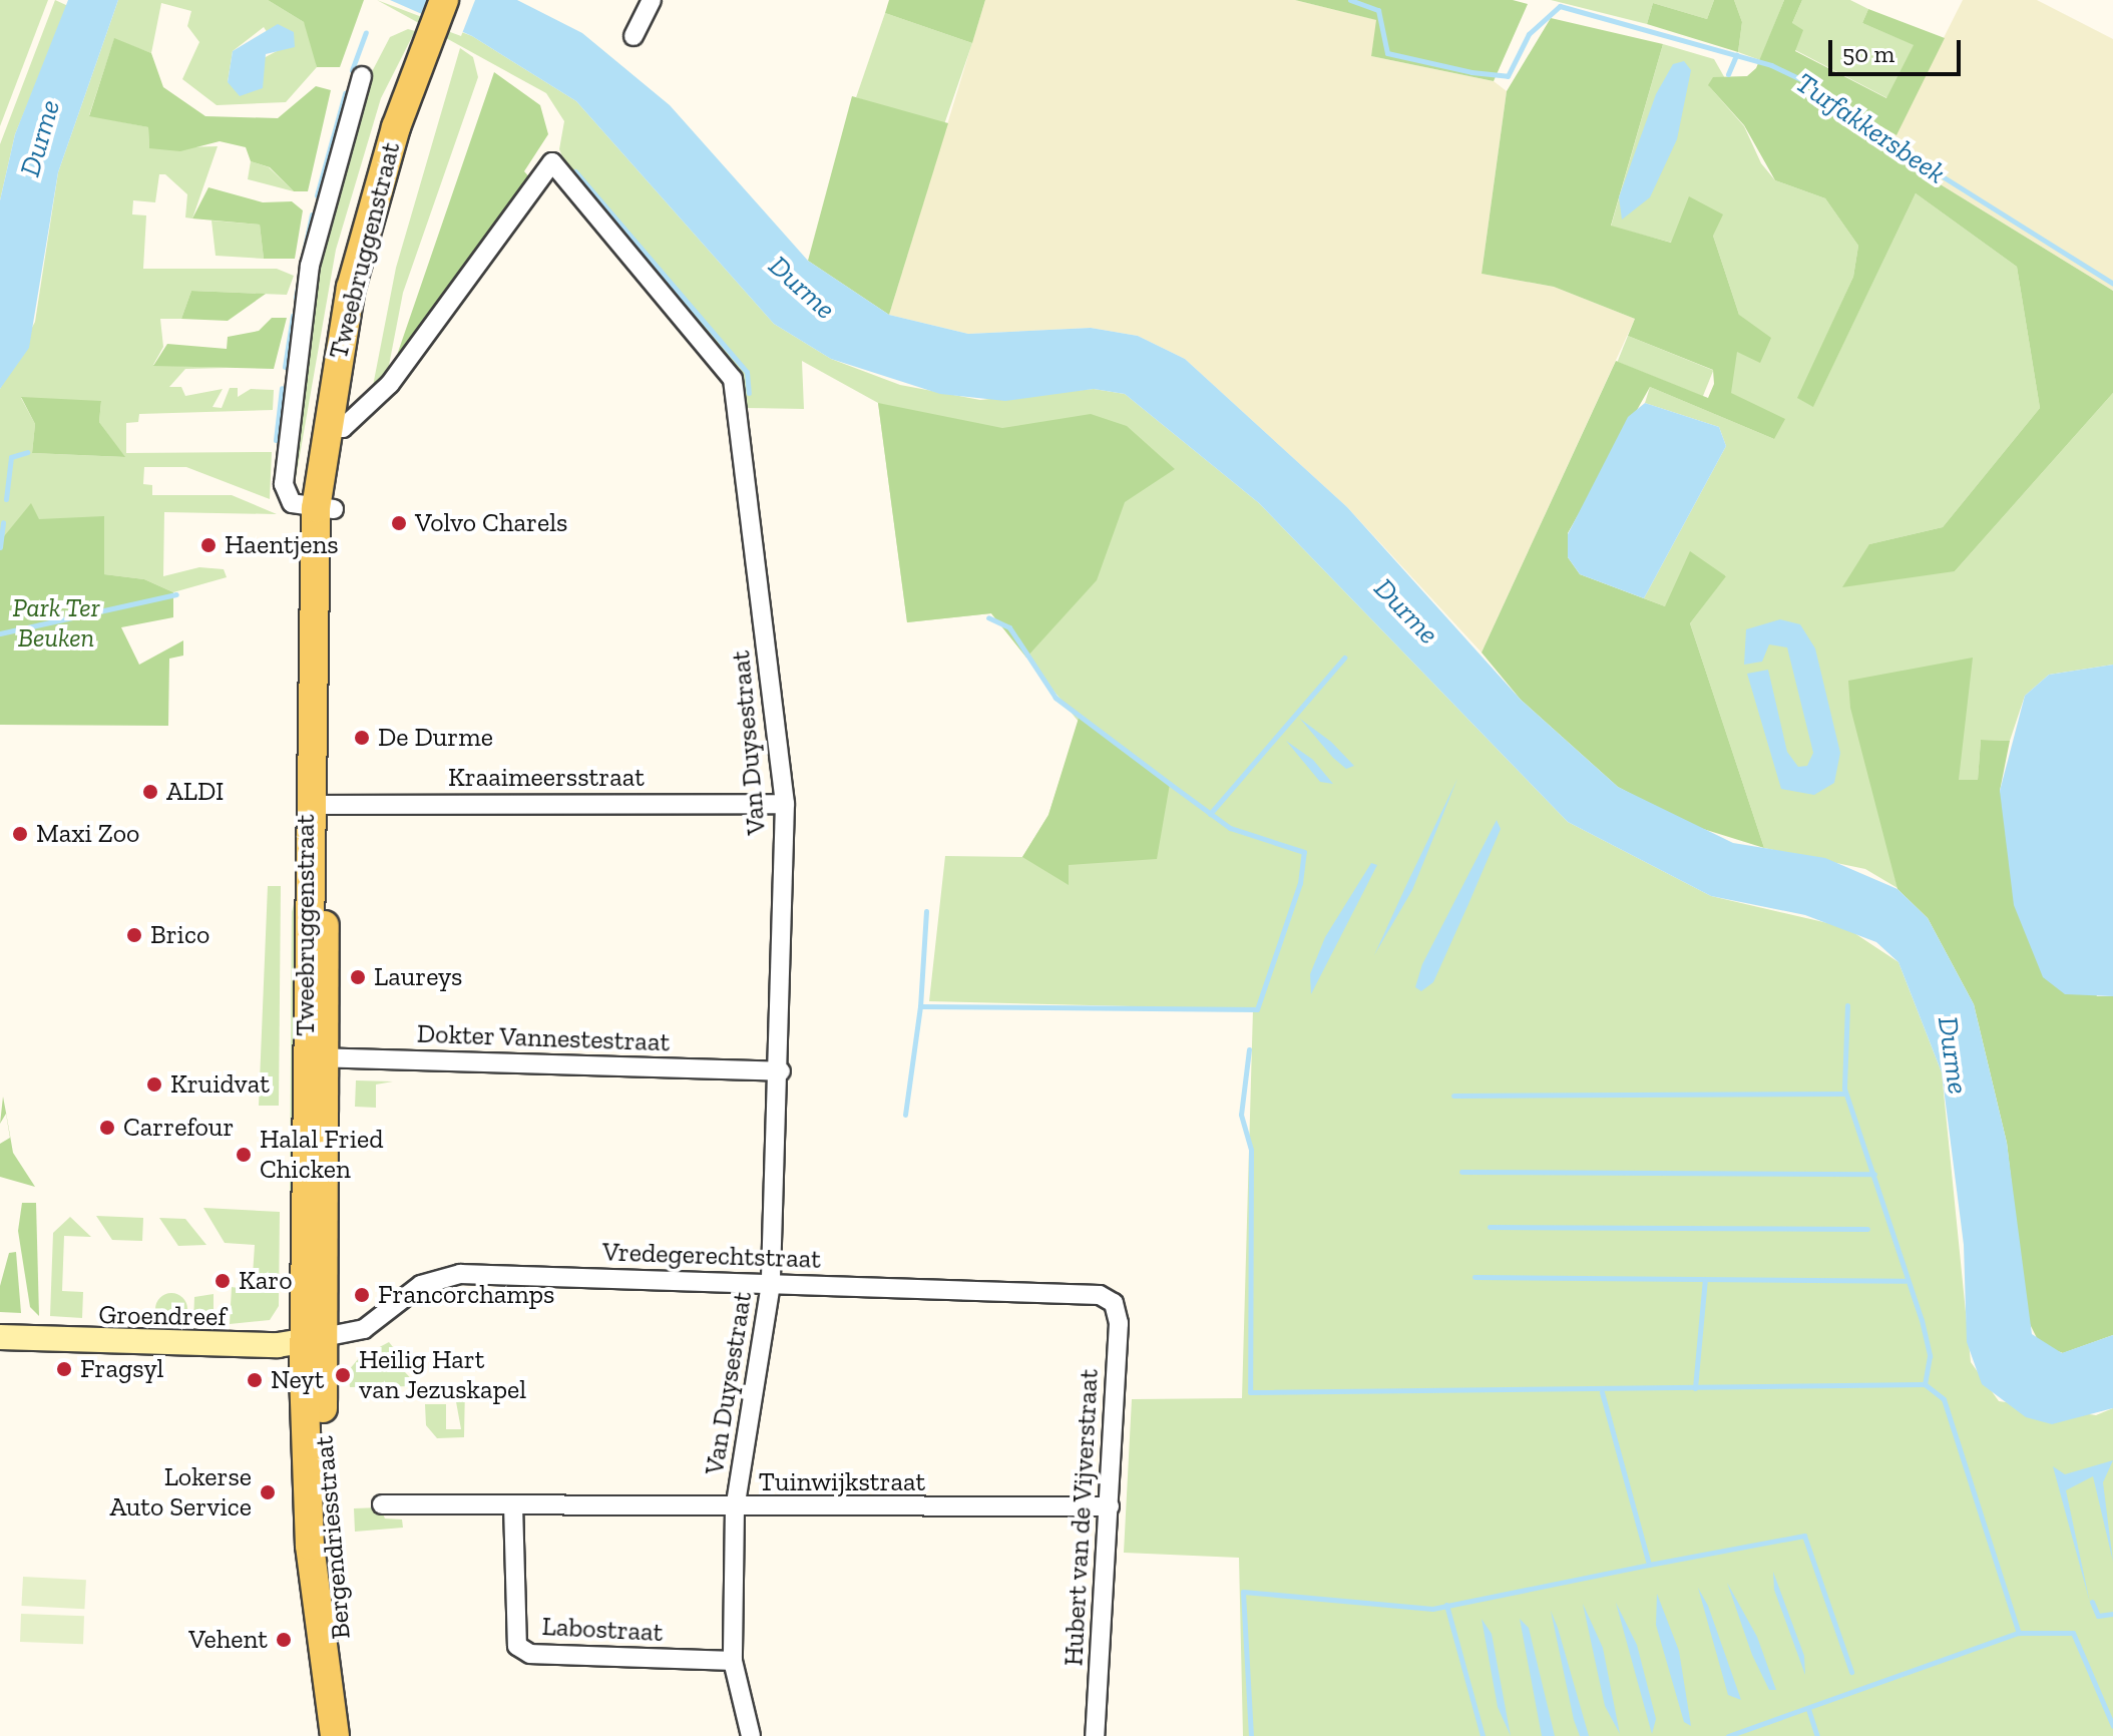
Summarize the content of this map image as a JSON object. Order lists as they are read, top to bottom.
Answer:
{
  "streets": {
    "main road": ["Tweebruggenstraat", "Bergendriesstraat"],
    "street": [
      "Van Duysestraat",
      "Kraaimeersstraat",
      "Dokter Vannestestraat",
      "Vredegerechtstraat",
      "Groendreef",
      "Tuinwijkstraat",
      "Hubert van de Vijverstraat",
      "Labostraat"
    ]
  },
  "crossings": [
    ["Tweebruggenstraat", "Van Duysestraat"],
    ["Tweebruggenstraat", "Kraaimeersstraat"],
    ["Tweebruggenstraat", "Dokter Vannestestraat"],
    ["Tweebruggenstraat", "Vredegerechtstraat"],
    ["Tweebruggenstraat", "Groendreef"],
    ["Tweebruggenstraat", "Bergendriesstraat"],
    ["Van Duysestraat", "Kraaimeersstraat"],
    ["Van Duysestraat", "Dokter Vannestestraat"],
    ["Van Duysestraat", "Vredegerechtstraat"],
    ["Van Duysestraat", "Tuinwijkstraat"],
    ["Van Duysestraat", "Labostraat"],
    ["Vredegerechtstraat", "Groendreef"],
    ["Vredegerechtstraat", "Hubert van de Vijverstraat"],
    ["Vredegerechtstraat", "Bergendriesstraat"],
    ["Groendreef", "Bergendriesstraat"],
    ["Tuinwijkstraat", "Hubert van de Vijverstraat"],
    ["Tuinwijkstraat", "Labostraat"]
  ],
  "water": ["Turfakkersbeek", "Durme"],
  "parks": ["Park Ter Beuken"],
  "places": [
    "Volvo Charels",
    "Haentjens",
    "De Durme",
    "ALDI",
    "Maxi Zoo",
    "Brico",
    "Laureys",
    "Kruidvat",
    "Carrefour",
    "Halal Fried Chicken",
    "Karo",
    "Francorchamps",
    "Fragsyl",
    "Heilig Hart van Jezuskapel",
    "Neyt",
    "Lokerse Auto Service",
    "Vehent"
  ],
  "scale_bar": "50 m"
}
